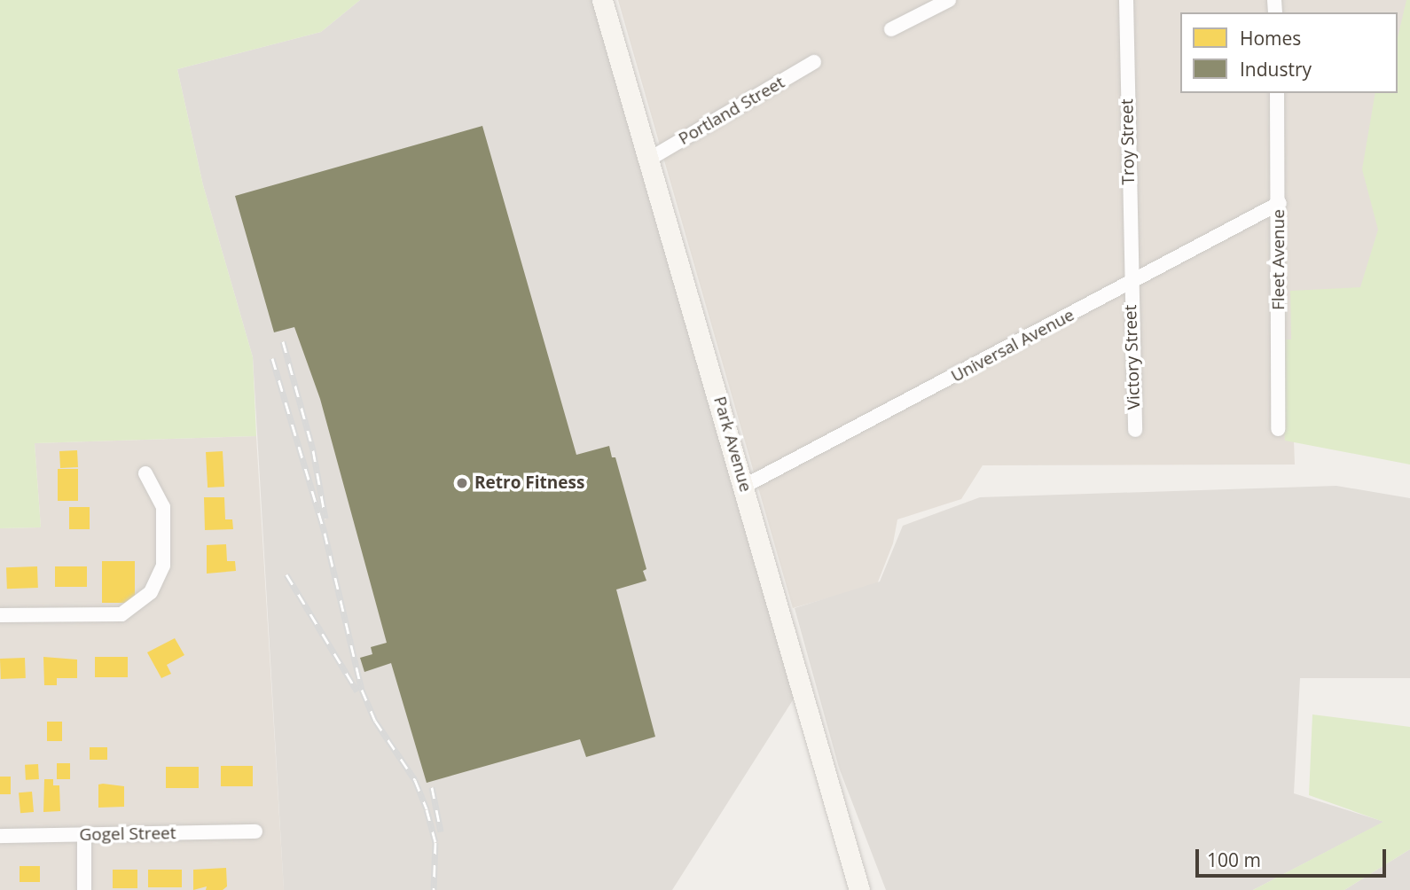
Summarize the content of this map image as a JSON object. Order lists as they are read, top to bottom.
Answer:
{
  "streets": {
    "street": [
      "Portland Street",
      "Troy Street",
      "Fleet Avenue",
      "Universal Avenue",
      "Victory Street",
      "Park Avenue",
      "Gogel Street"
    ]
  },
  "crossings": [
    ["Portland Street", "Park Avenue"],
    ["Troy Street", "Universal Avenue"],
    ["Troy Street", "Victory Street"],
    ["Fleet Avenue", "Universal Avenue"],
    ["Universal Avenue", "Victory Street"],
    ["Universal Avenue", "Park Avenue"]
  ],
  "places": ["Retro Fitness"],
  "legend": ["Homes", "Industry"],
  "scale_bar": "100 m"
}
